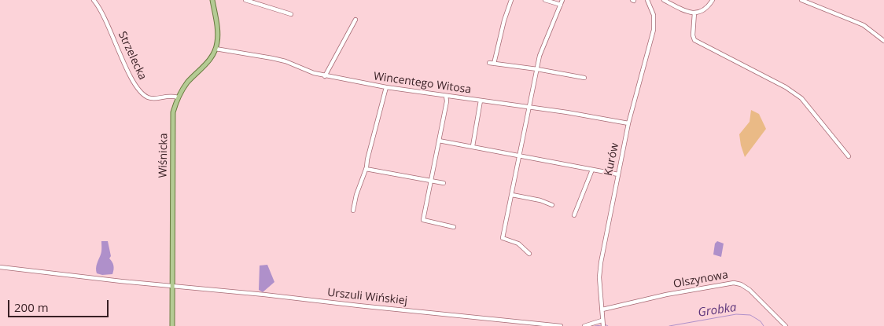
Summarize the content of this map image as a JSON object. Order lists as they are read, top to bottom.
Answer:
{
  "streets": {
    "main road": ["Wiśnicka"],
    "street": [
      "Strzelecka",
      "Wincentego Witosa",
      "Kurów",
      "Olszynowa",
      "Urszuli Wińskiej"
    ]
  },
  "crossings": [
    ["Strzelecka", "Wiśnicka"],
    ["Wincentego Witosa", "Wiśnicka"],
    ["Wincentego Witosa", "Kurów"],
    ["Wiśnicka", "Urszuli Wińskiej"],
    ["Kurów", "Olszynowa"]
  ],
  "water": ["Grobka"],
  "scale_bar": "200 m"
}
